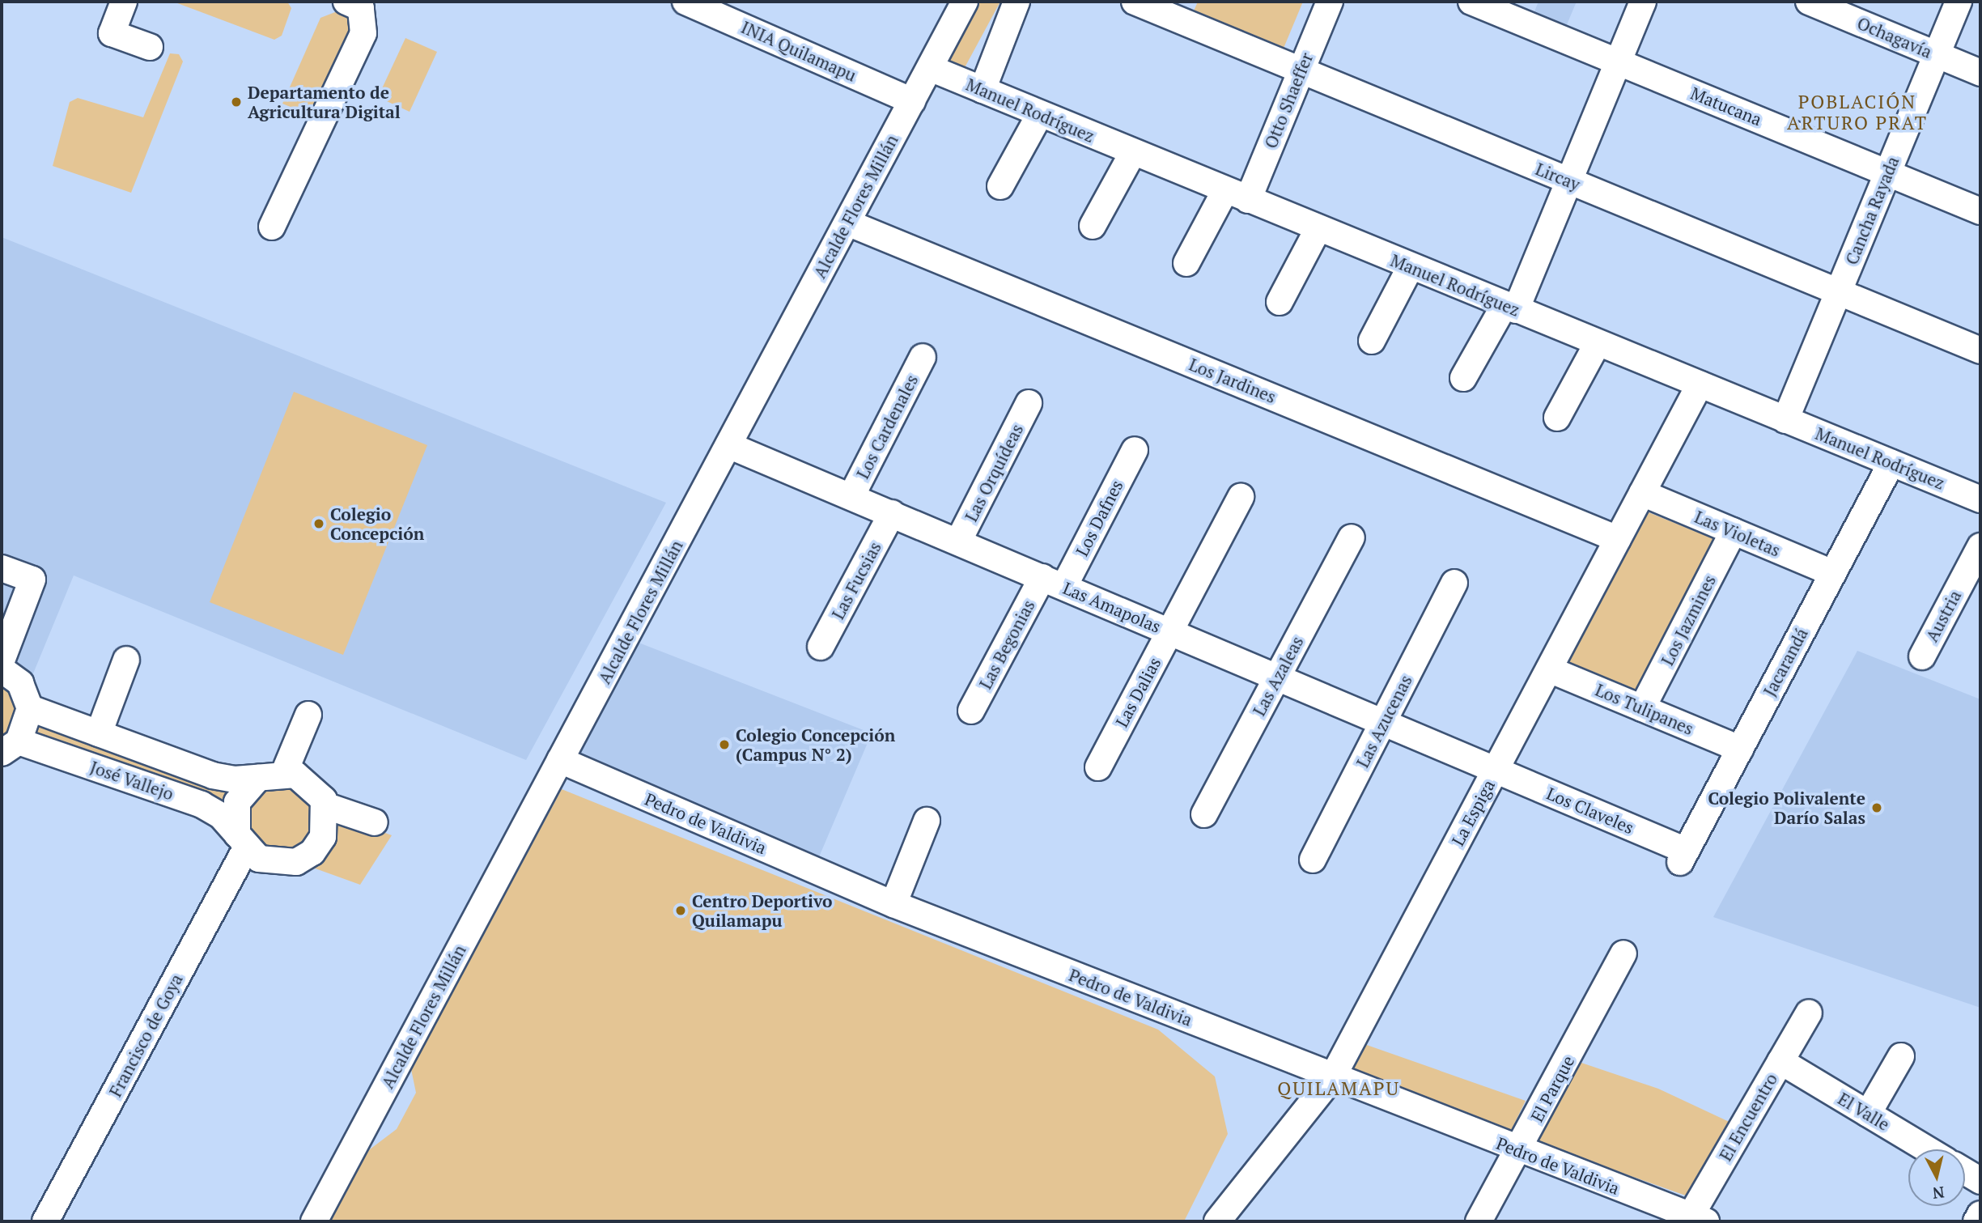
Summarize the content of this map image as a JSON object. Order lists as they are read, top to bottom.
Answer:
{
  "streets": {
    "street": [
      "Ochagavía",
      "INIA Quilamapu",
      "Otto Shaeffer",
      "Matucana",
      "Manuel Rodríguez",
      "Lircay",
      "Alcalde Flores Millán",
      "Cancha Rayada",
      "Los Jardines",
      "Los Cardenales",
      "Las Orquídeas",
      "Los Dafnes",
      "Las Violetas",
      "Las Fucsias",
      "Las Amapolas",
      "Austria",
      "Los Jazmines",
      "Las Begonias",
      "Jacarandá",
      "Las Azaleas",
      "Las Dalias",
      "Los Tulipanes",
      "Las Azucenas",
      "José Vallejo",
      "Los Claveles",
      "La Espiga",
      "Pedro de Valdivia",
      "Francisco de Goya",
      "El Parque",
      "El Valle",
      "El Encuentro"
    ]
  },
  "crossings": [
    ["Ochagavía", "Cancha Rayada"],
    ["INIA Quilamapu", "Alcalde Flores Millán"],
    ["Otto Shaeffer", "Manuel Rodríguez"],
    ["Otto Shaeffer", "Lircay"],
    ["Matucana", "Cancha Rayada"],
    ["Manuel Rodríguez", "Alcalde Flores Millán"],
    ["Manuel Rodríguez", "Cancha Rayada"],
    ["Manuel Rodríguez", "Jacarandá"],
    ["Manuel Rodríguez", "La Espiga"],
    ["Lircay", "Cancha Rayada"],
    ["Alcalde Flores Millán", "Los Jardines"],
    ["Alcalde Flores Millán", "Las Amapolas"],
    ["Alcalde Flores Millán", "Pedro de Valdivia"],
    ["Los Jardines", "La Espiga"],
    ["Los Cardenales", "Las Amapolas"],
    ["Las Orquídeas", "Las Amapolas"],
    ["Los Dafnes", "Las Amapolas"],
    ["Los Dafnes", "Las Begonias"],
    ["Las Violetas", "Los Jazmines"],
    ["Las Violetas", "Jacarandá"],
    ["Las Violetas", "La Espiga"],
    ["Las Fucsias", "Las Amapolas"],
    ["Las Amapolas", "Las Begonias"],
    ["Las Amapolas", "Las Azaleas"],
    ["Las Amapolas", "Las Dalias"],
    ["Las Amapolas", "Las Azucenas"],
    ["Las Amapolas", "Los Claveles"],
    ["Las Amapolas", "La Espiga"],
    ["Los Jazmines", "Los Tulipanes"],
    ["Jacarandá", "Los Tulipanes"],
    ["Jacarandá", "Los Claveles"],
    ["Los Tulipanes", "La Espiga"],
    ["José Vallejo", "Francisco de Goya"],
    ["Los Claveles", "La Espiga"],
    ["La Espiga", "Pedro de Valdivia"],
    ["Pedro de Valdivia", "El Parque"],
    ["Pedro de Valdivia", "El Encuentro"],
    ["El Valle", "El Encuentro"]
  ],
  "districts": ["POBLACIÓN ARTURO PRAT", "QUILAMAPU"],
  "places": [
    "Departamento de Agricultura Digital",
    "Colegio Concepción",
    "Colegio Concepción (Campus N° 2)",
    "Colegio Polivalente Darío Salas",
    "Centro Deportivo Quilamapu"
  ],
  "north": "bottom"
}
